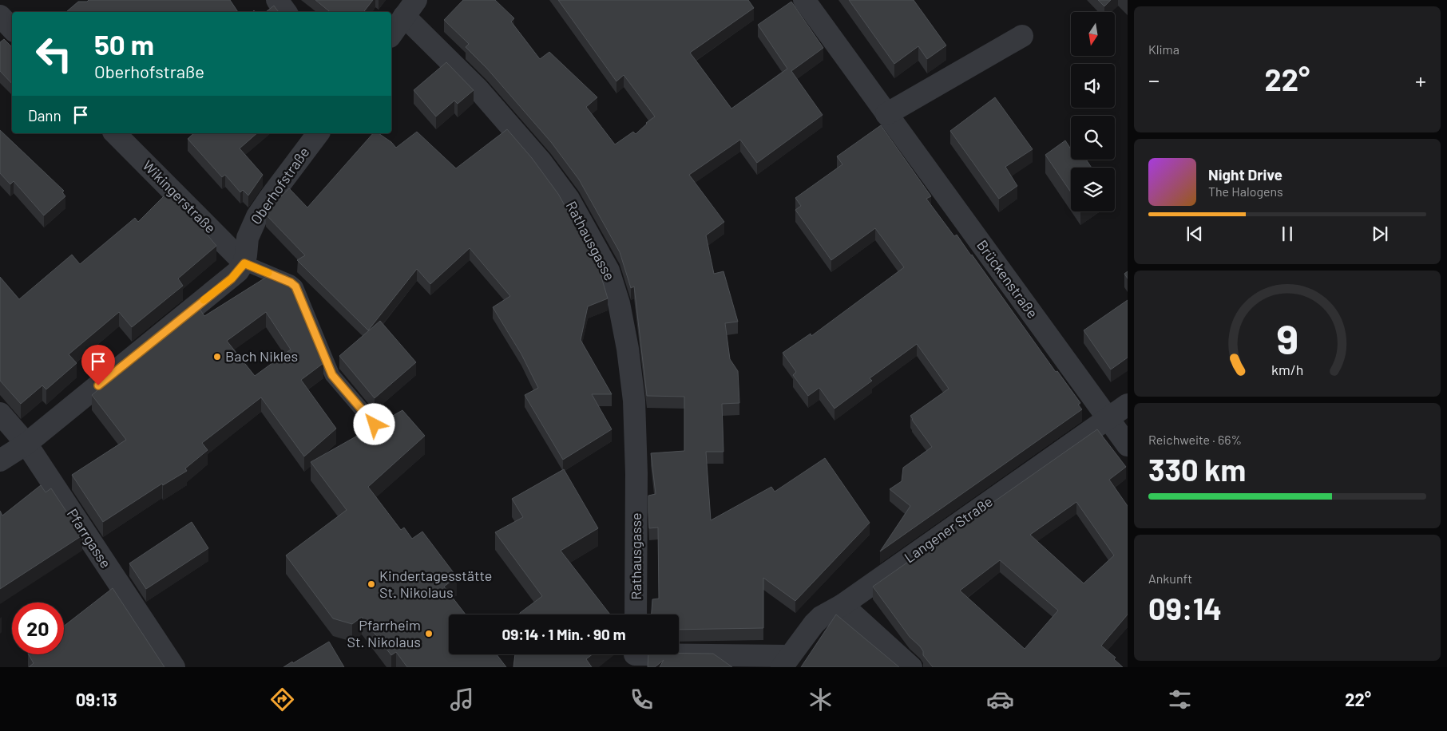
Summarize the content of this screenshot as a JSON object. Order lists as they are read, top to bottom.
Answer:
{
  "streets": {
    "street": [
      "Oberhofstraße",
      "Wikingerstraße",
      "Rathausgasse",
      "Brückenstraße",
      "Langener Straße",
      "Pfarrgasse"
    ]
  },
  "crossings": [
    ["Oberhofstraße", "Wikingerstraße"],
    ["Brückenstraße", "Langener Straße"]
  ],
  "places": ["Bach Nikles", "Kindertagesstätte St. Nikolaus", "Pfarrheim St. Nikolaus"],
  "north": "bottom",
  "page": {
    "tile": [
      "Klima",
      ["Reichweite · 66%", "330 km"],
      ["Ankunft", "09:14"]
    ],
    "turn": ["50 m", "Oberhofstraße"],
    "heat": ["−", "22°", "+"],
    "then": "Dann",
    "song": ["Night Drive", "The Halogens"],
    "limit": "20",
    "trip": "09:14 · 1 Min. · 90 m",
    "tabs": ["09:13", "22°"],
    "gauge": ["9", "km/h"]
  }
}
